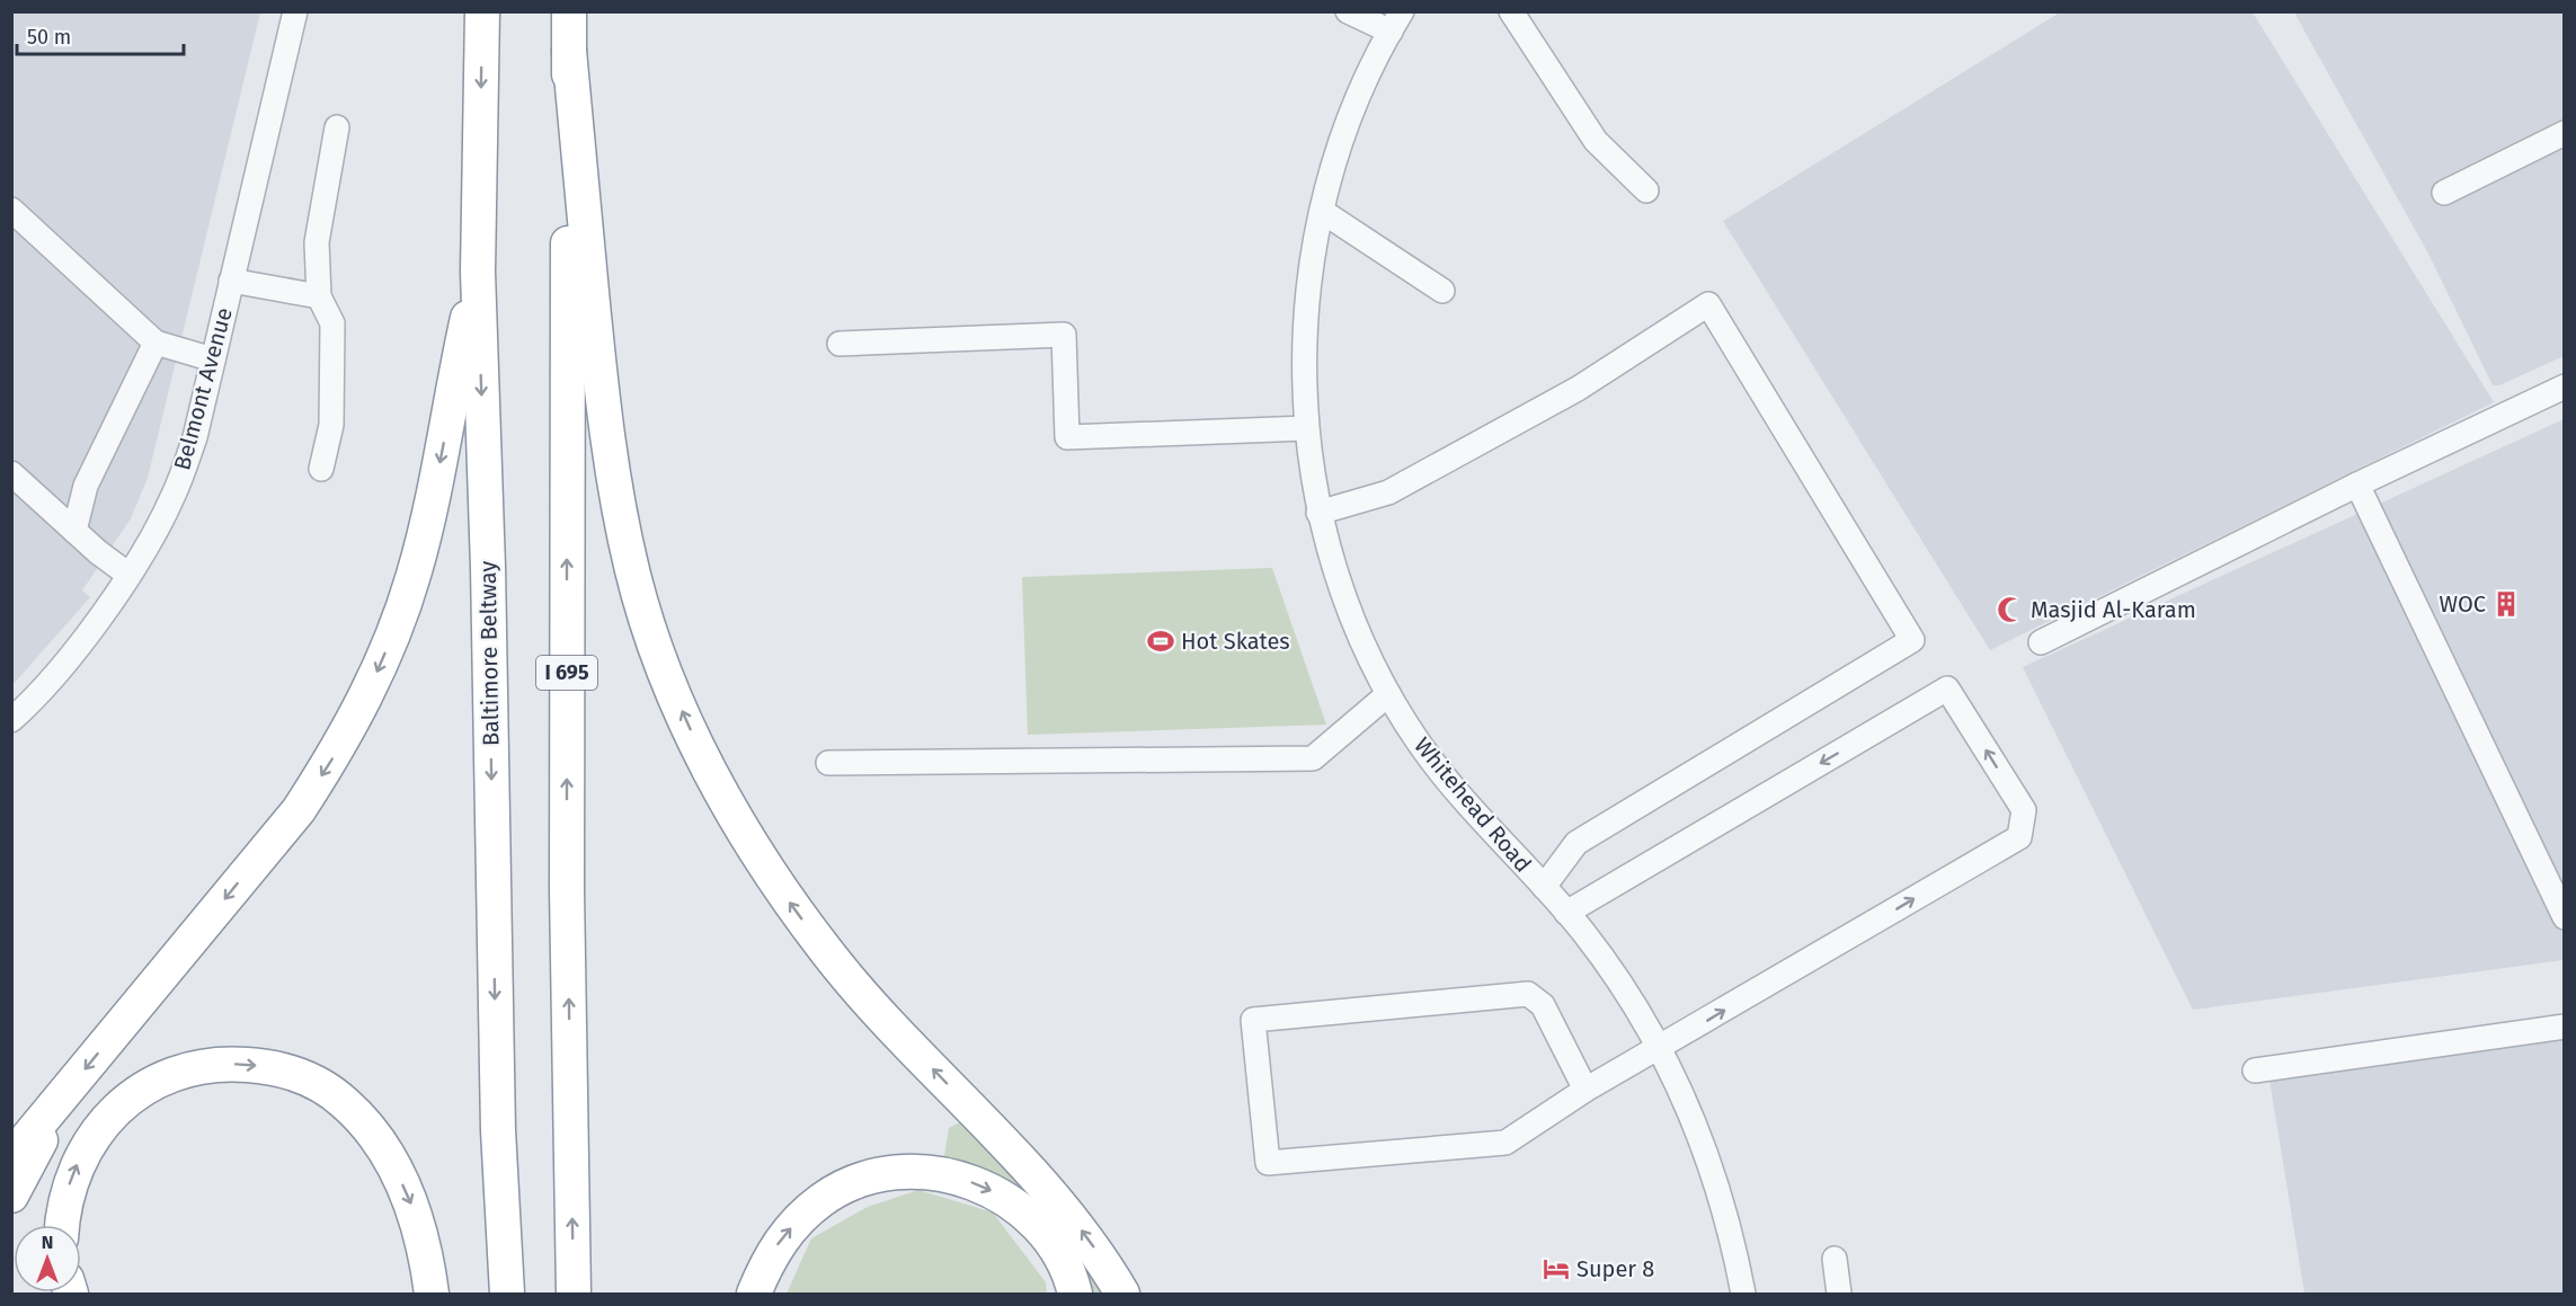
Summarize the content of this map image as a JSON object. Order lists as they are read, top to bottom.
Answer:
{
  "streets": {
    "highway": ["Baltimore Beltway", "I 695"],
    "street": ["Belmont Avenue", "Whitehead Road"]
  },
  "places": {
    "building": ["WOC"],
    "mosque": ["Masjid Al-Karam"],
    "sports": ["Hot Skates"],
    "hotel": ["Super 8"]
  },
  "scale_bar": "50 m",
  "north": "top"
}
